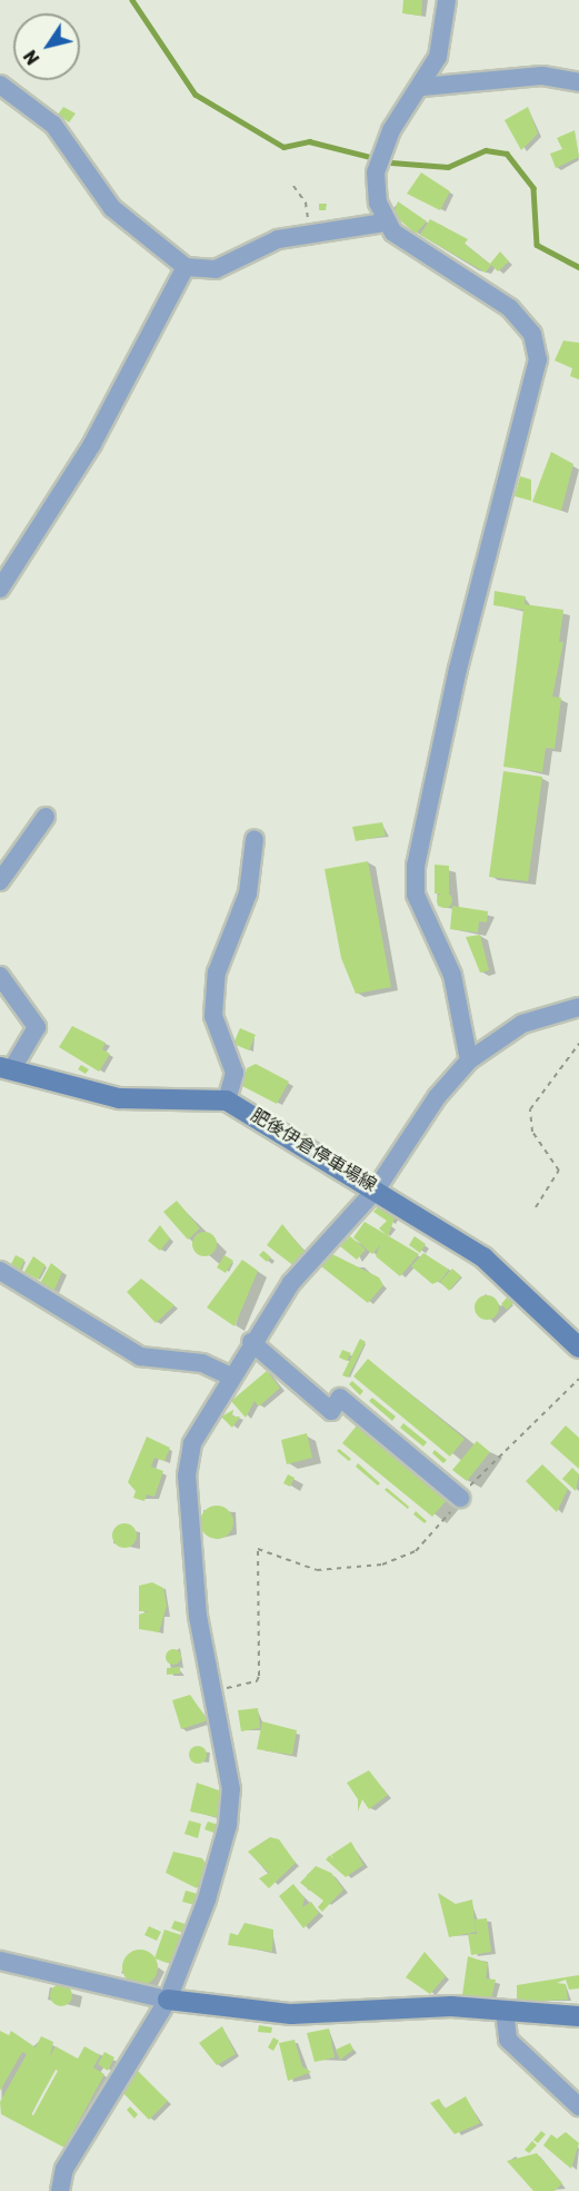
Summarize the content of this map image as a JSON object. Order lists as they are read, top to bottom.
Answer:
{
  "streets": {
    "main road": ["肥後伊倉停車場線"]
  },
  "north": "bottom left"
}
